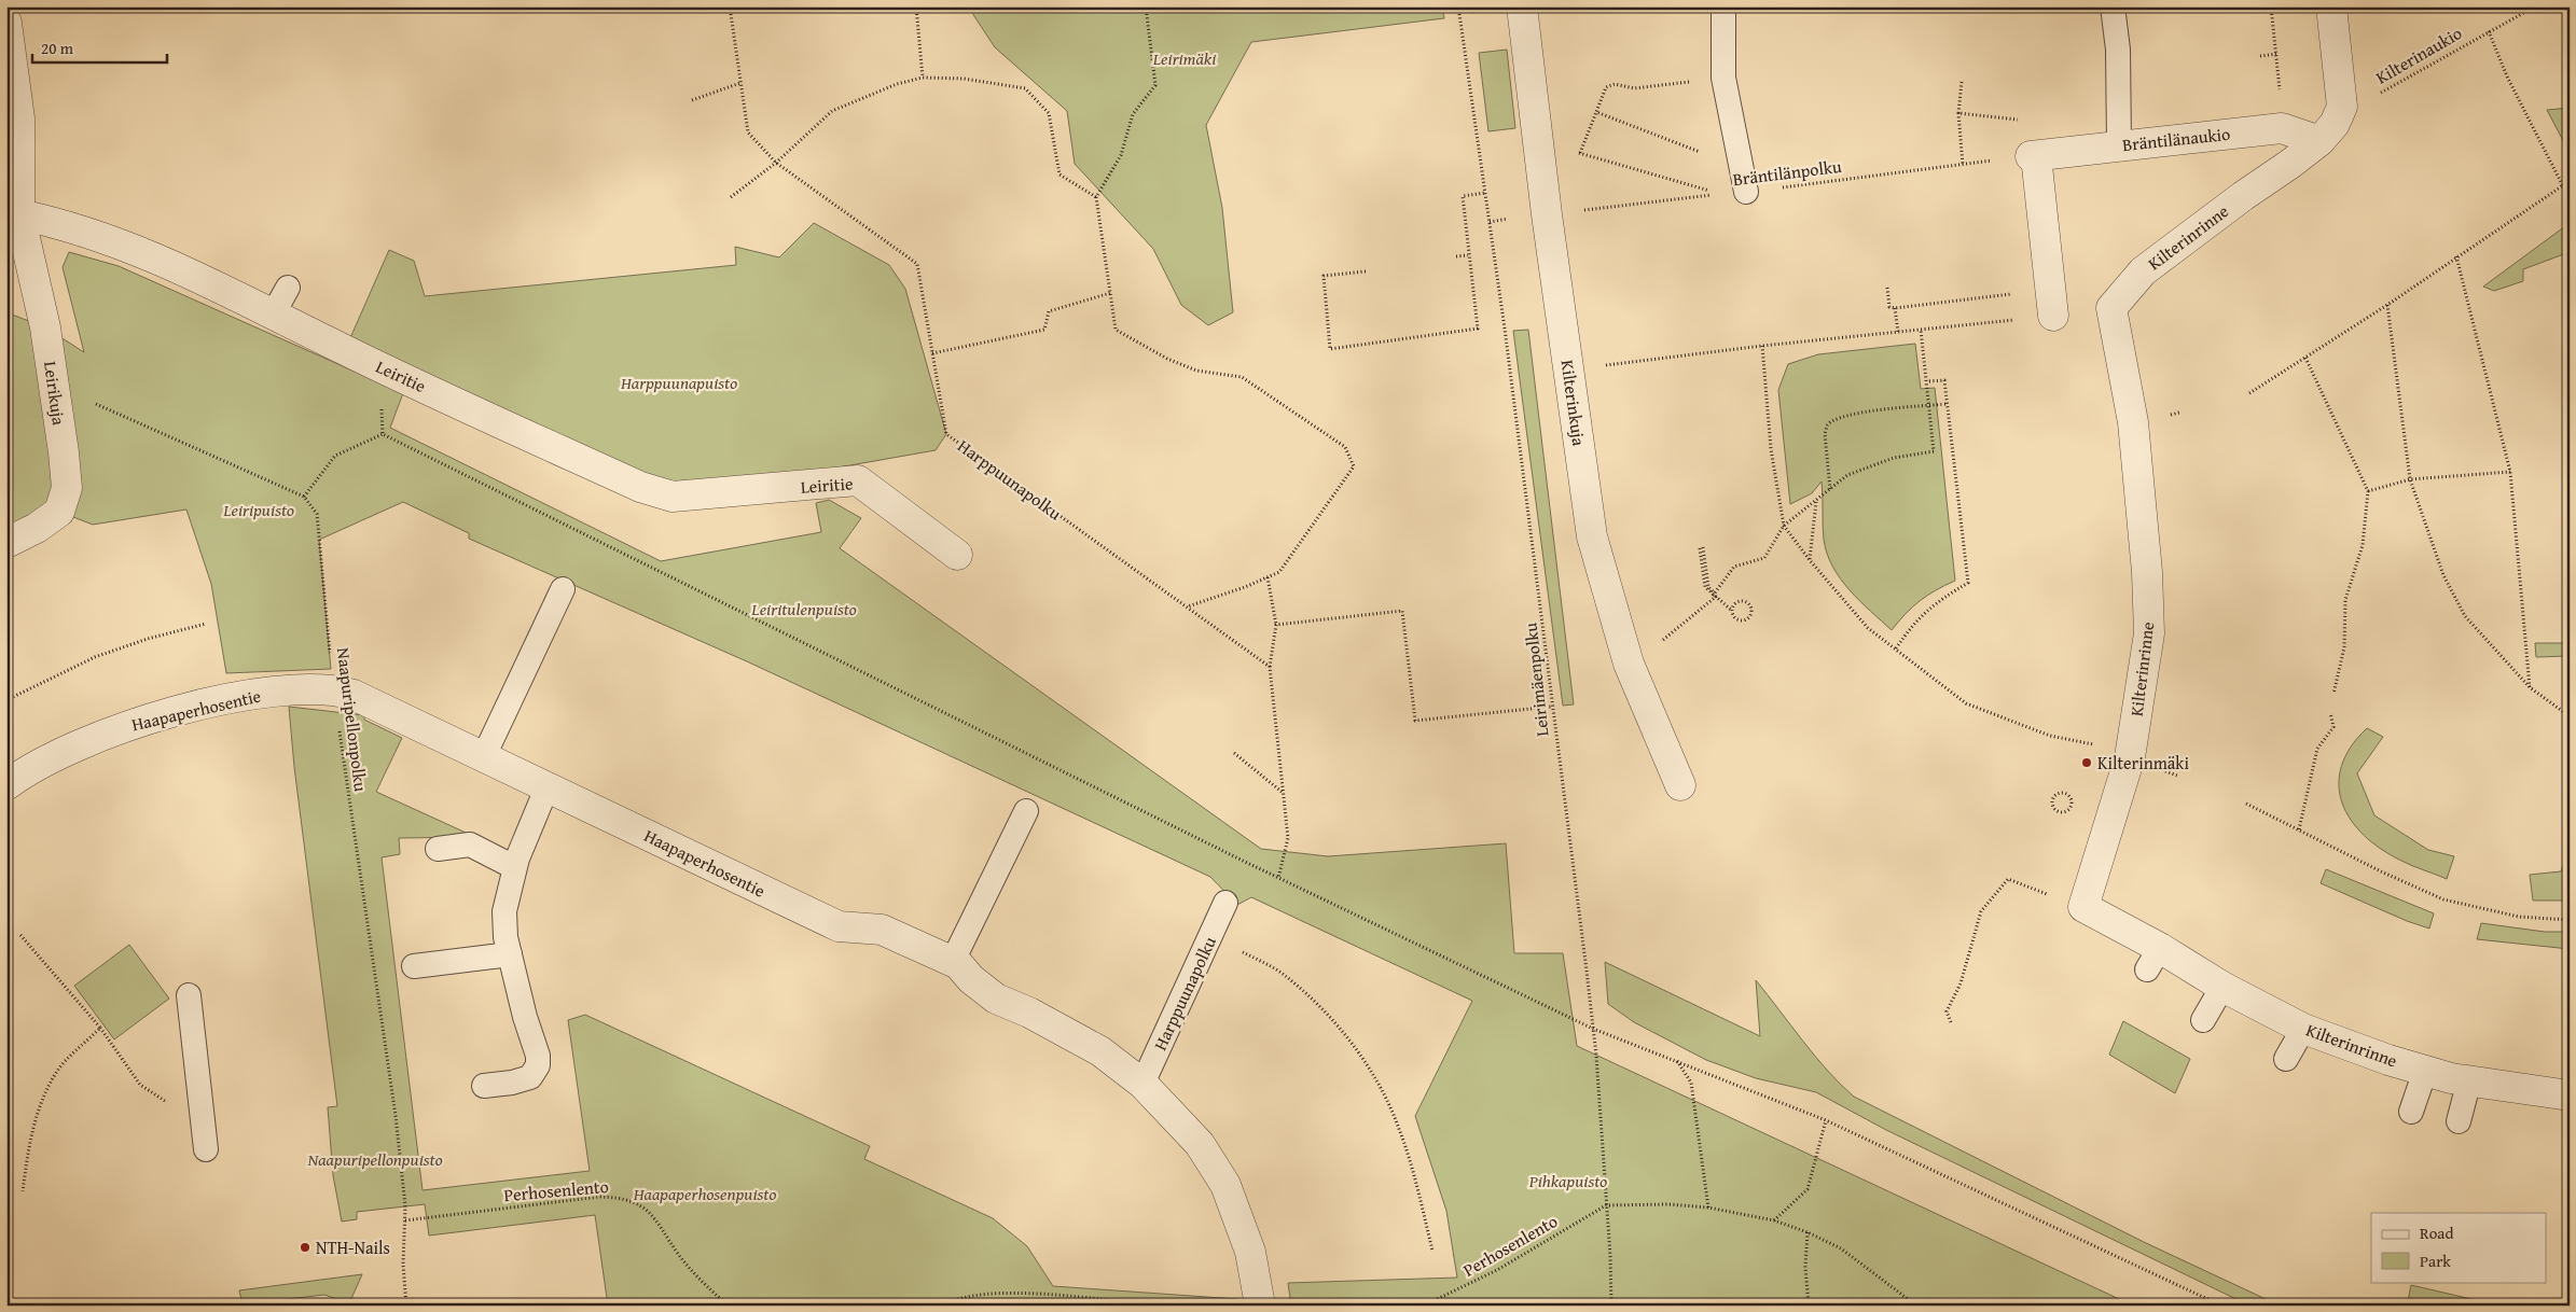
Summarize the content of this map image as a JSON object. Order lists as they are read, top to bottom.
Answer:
{
  "streets": {
    "street": [
      "Bräntilänaukio",
      "Kilterinrinne",
      "Leiritie",
      "Leirikuja",
      "Kilterinkuja",
      "Haapaperhosentie"
    ],
    "lane": ["Harppuunapolku"],
    "path": [
      "Kilterinaukio",
      "Bräntilänpolku",
      "Leirimäenpolku",
      "Naapuripellonpolku",
      "Perhosenlento"
    ]
  },
  "crossings": [
    ["Kilterinaukio", "Kilterinrinne"],
    ["Bräntilänaukio", "Bräntilänpolku"],
    ["Bräntilänaukio", "Kilterinrinne"],
    ["Bräntilänpolku", "Kilterinkuja"],
    ["Leiritie", "Leirikuja"],
    ["Harppuunapolku", "Haapaperhosentie"],
    ["Leirimäenpolku", "Perhosenlento"],
    ["Haapaperhosentie", "Naapuripellonpolku"],
    ["Naapuripellonpolku", "Perhosenlento"]
  ],
  "parks": [
    "Leirimäki",
    "Harppuunapuisto",
    "Leiripuisto",
    "Leiritulenpuisto",
    "Naapuripellonpuisto",
    "Pihkapuisto",
    "Haapaperhosenpuisto"
  ],
  "places": ["Kilterinmäki", "NTH-Nails"],
  "legend": ["Road", "Park"],
  "scale_bar": "20 m"
}
